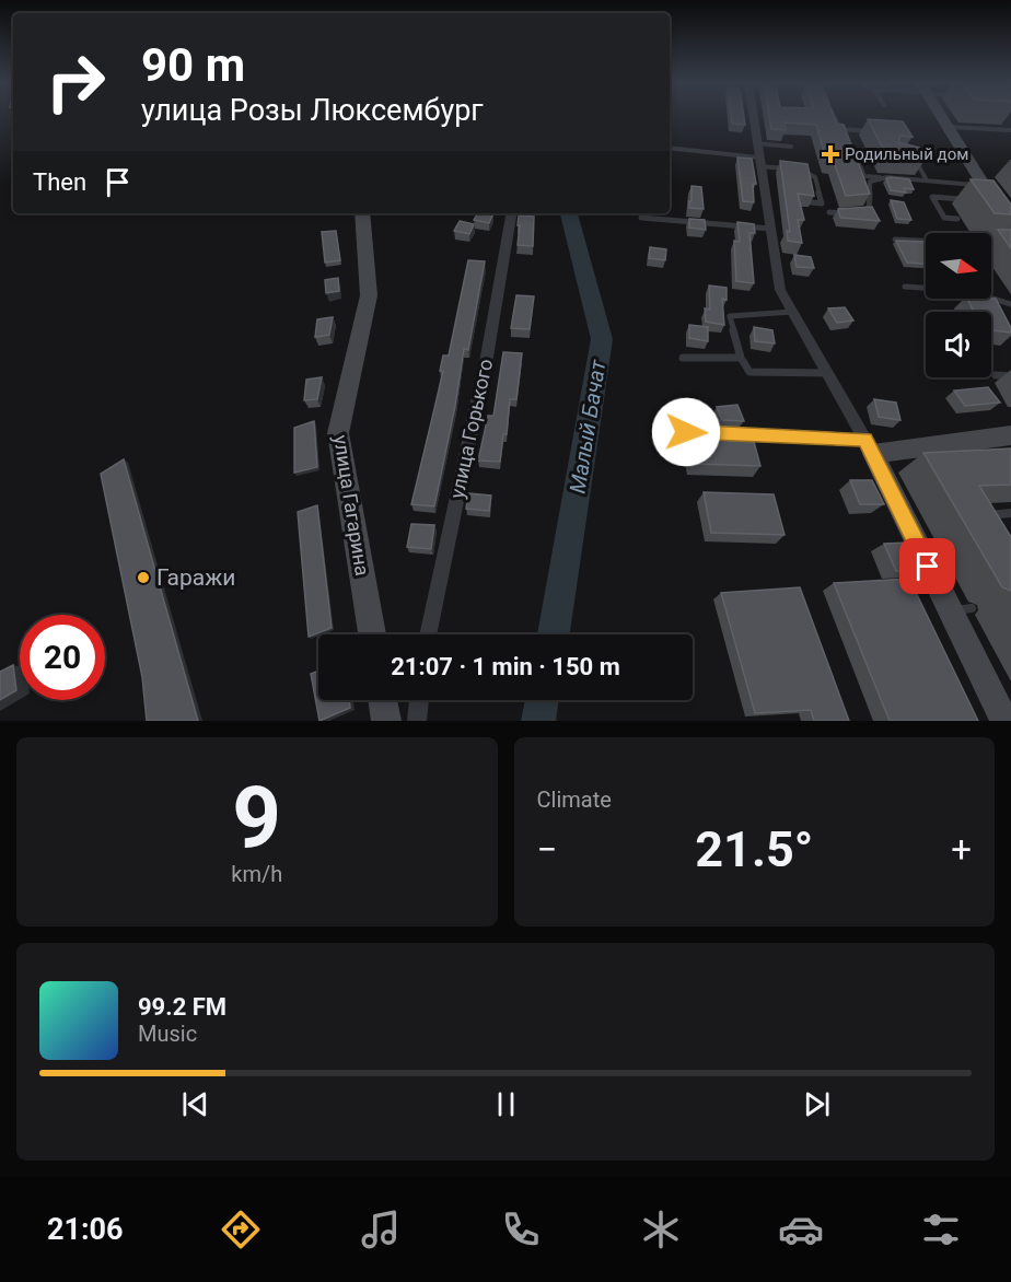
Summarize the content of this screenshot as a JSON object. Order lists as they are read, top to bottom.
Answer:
{
  "streets": {
    "street": ["улица Горького", "улица Гагарина"]
  },
  "water": ["Малый Бачат"],
  "places": {
    "health": ["Родильный дом"],
    "other": ["Гаражи"]
  },
  "north": "right",
  "page": {
    "turn": ["90 m", "улица Розы Люксембург"],
    "then": "Then",
    "limit": "20",
    "trip": "21:07 · 1 min · 150 m",
    "tile": [
      ["9", "km/h"],
      "Climate"
    ],
    "heat": ["−", "21.5°", "+"],
    "song": ["99.2 FM", "Music"],
    "tabs": "21:06"
  }
}
